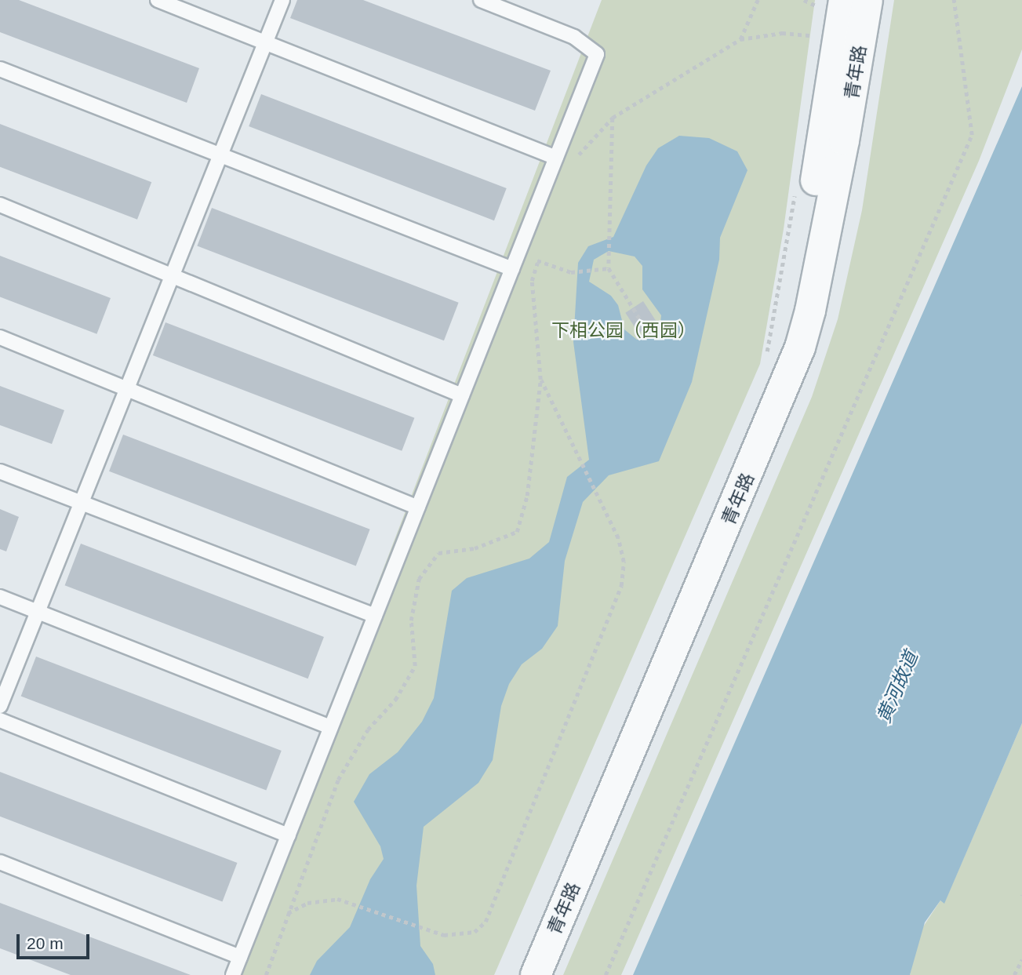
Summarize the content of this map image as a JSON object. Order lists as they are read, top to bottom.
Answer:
{
  "streets": {
    "street": ["青年路"]
  },
  "water": ["黄河故道"],
  "parks": ["下相公园（西园）"],
  "scale_bar": "20 m"
}
